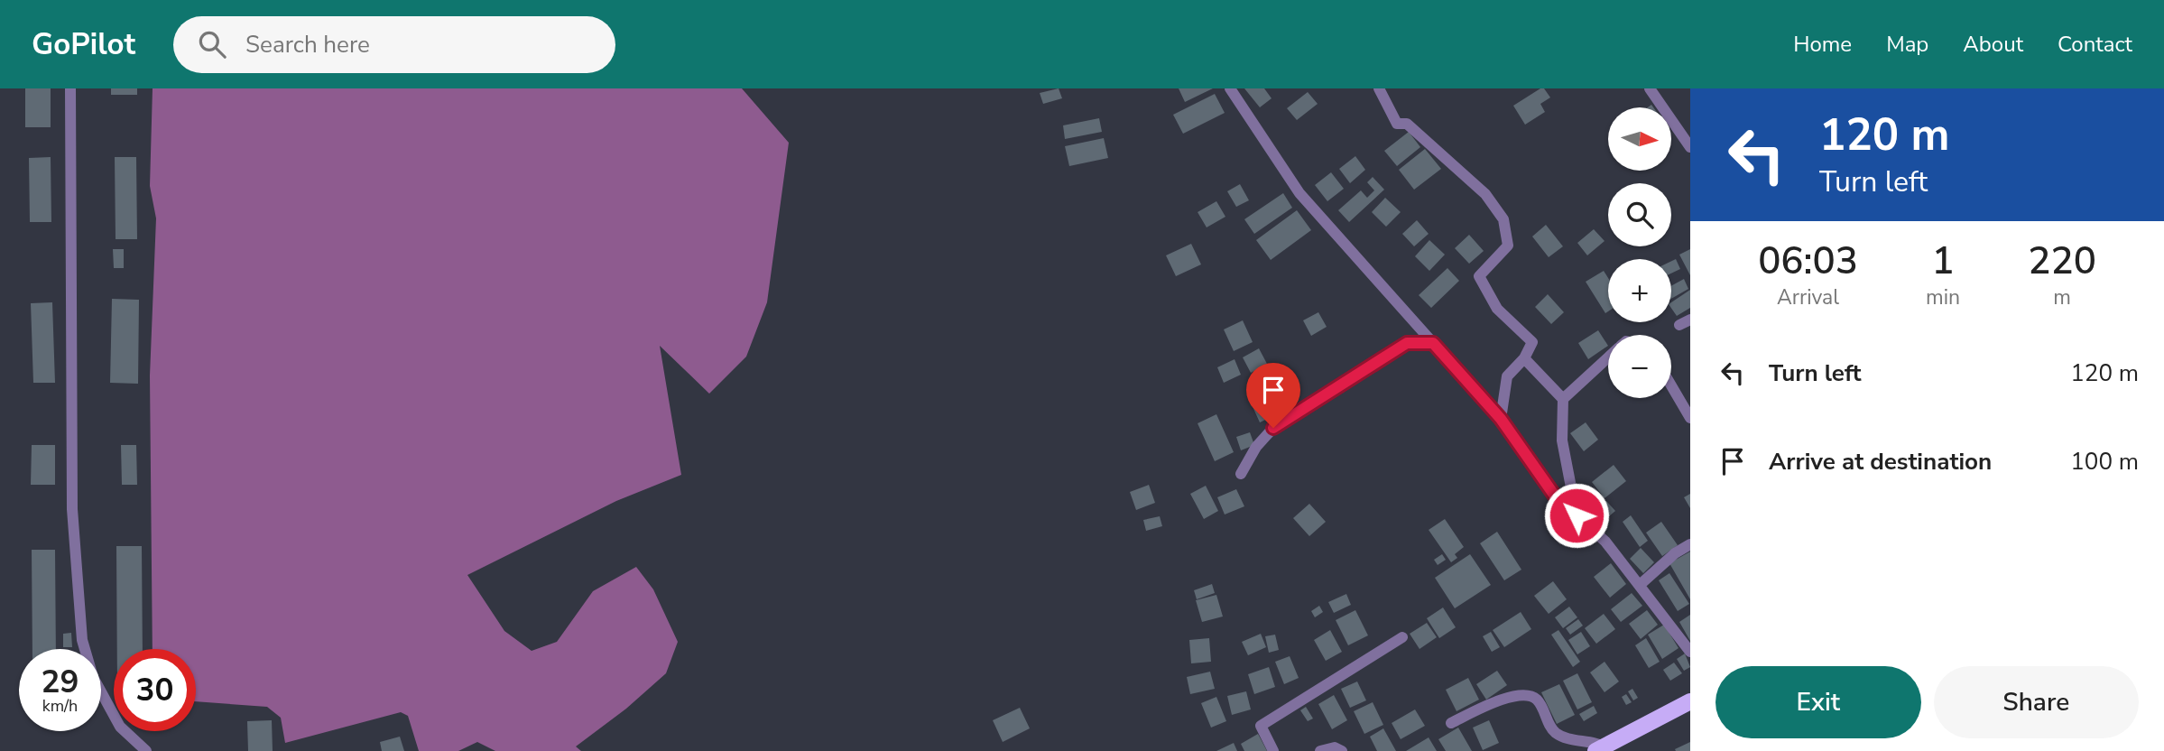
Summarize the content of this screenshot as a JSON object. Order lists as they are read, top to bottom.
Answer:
{
  "north": "right",
  "page": {
    "header": "GoPilot",
    "search": "Search here",
    "nav": [
      "Home",
      "Map",
      "About",
      "Contact"
    ],
    "turn": ["120 m", "Turn left"],
    "map_buttons": ["+", "−"],
    "eta": [
      "06:03",
      "Arrival",
      "1",
      "min",
      "220",
      "m"
    ],
    "list": [
      {
        "name": "Turn left",
        "value": "120 m"
      },
      {
        "name": "Arrive at destination",
        "value": "100 m"
      }
    ],
    "speed": "29 km/h",
    "limit": "30",
    "buttons": ["Exit", "Share"]
  }
}
